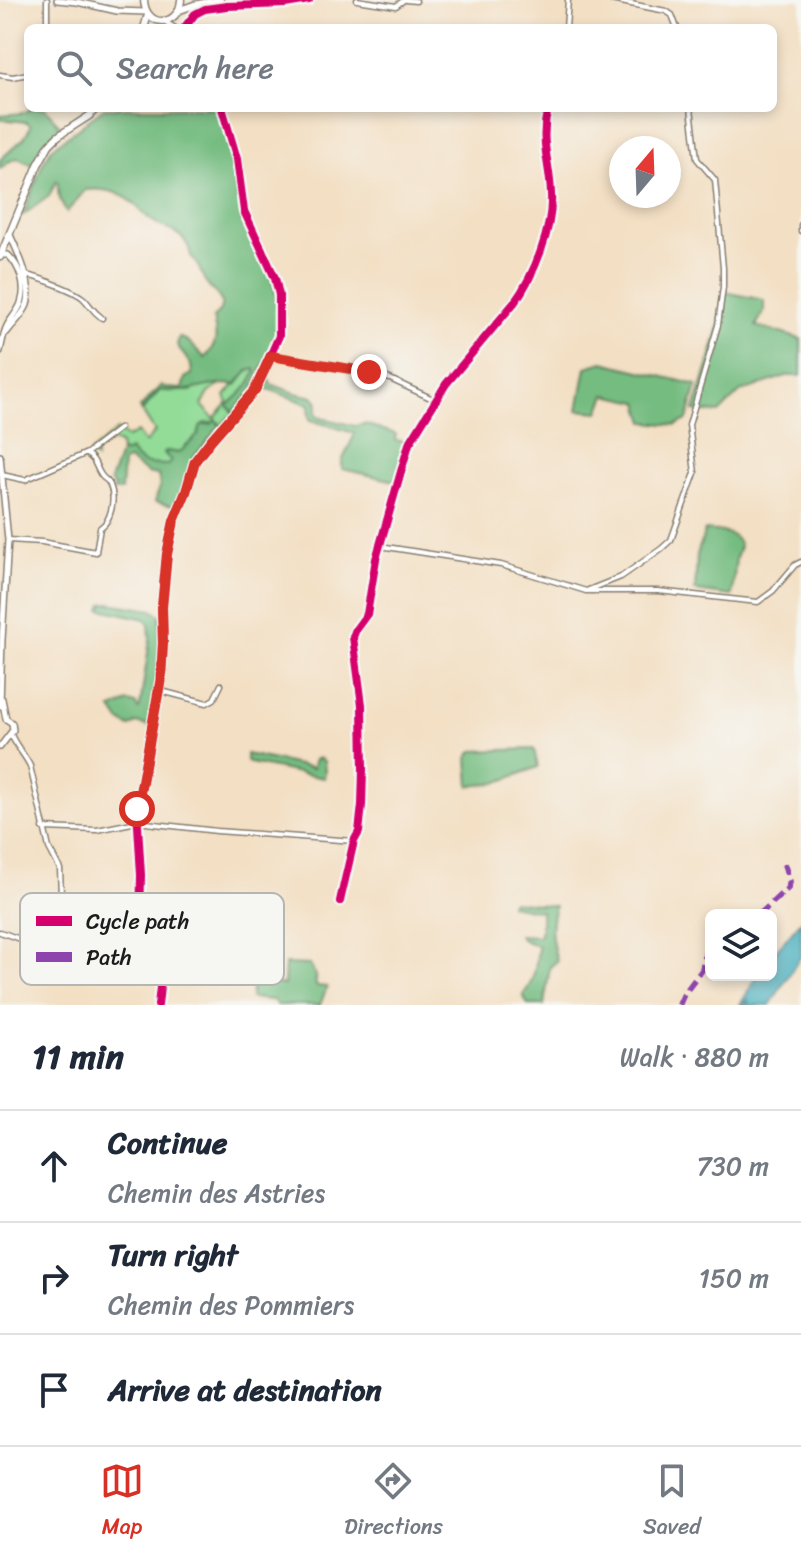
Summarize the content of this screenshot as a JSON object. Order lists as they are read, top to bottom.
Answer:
{
  "legend": ["Cycle path", "Path"],
  "north": "top",
  "page": {
    "search": "Search here",
    "heading": ["11 min", "Walk · 880 m"],
    "list": [
      ["Continue", "Chemin des Astries", "730 m"],
      ["Turn right", "Chemin des Pommiers", "150 m"],
      "Arrive at destination"
    ],
    "nav": ["Map", "Directions", "Saved"]
  }
}
